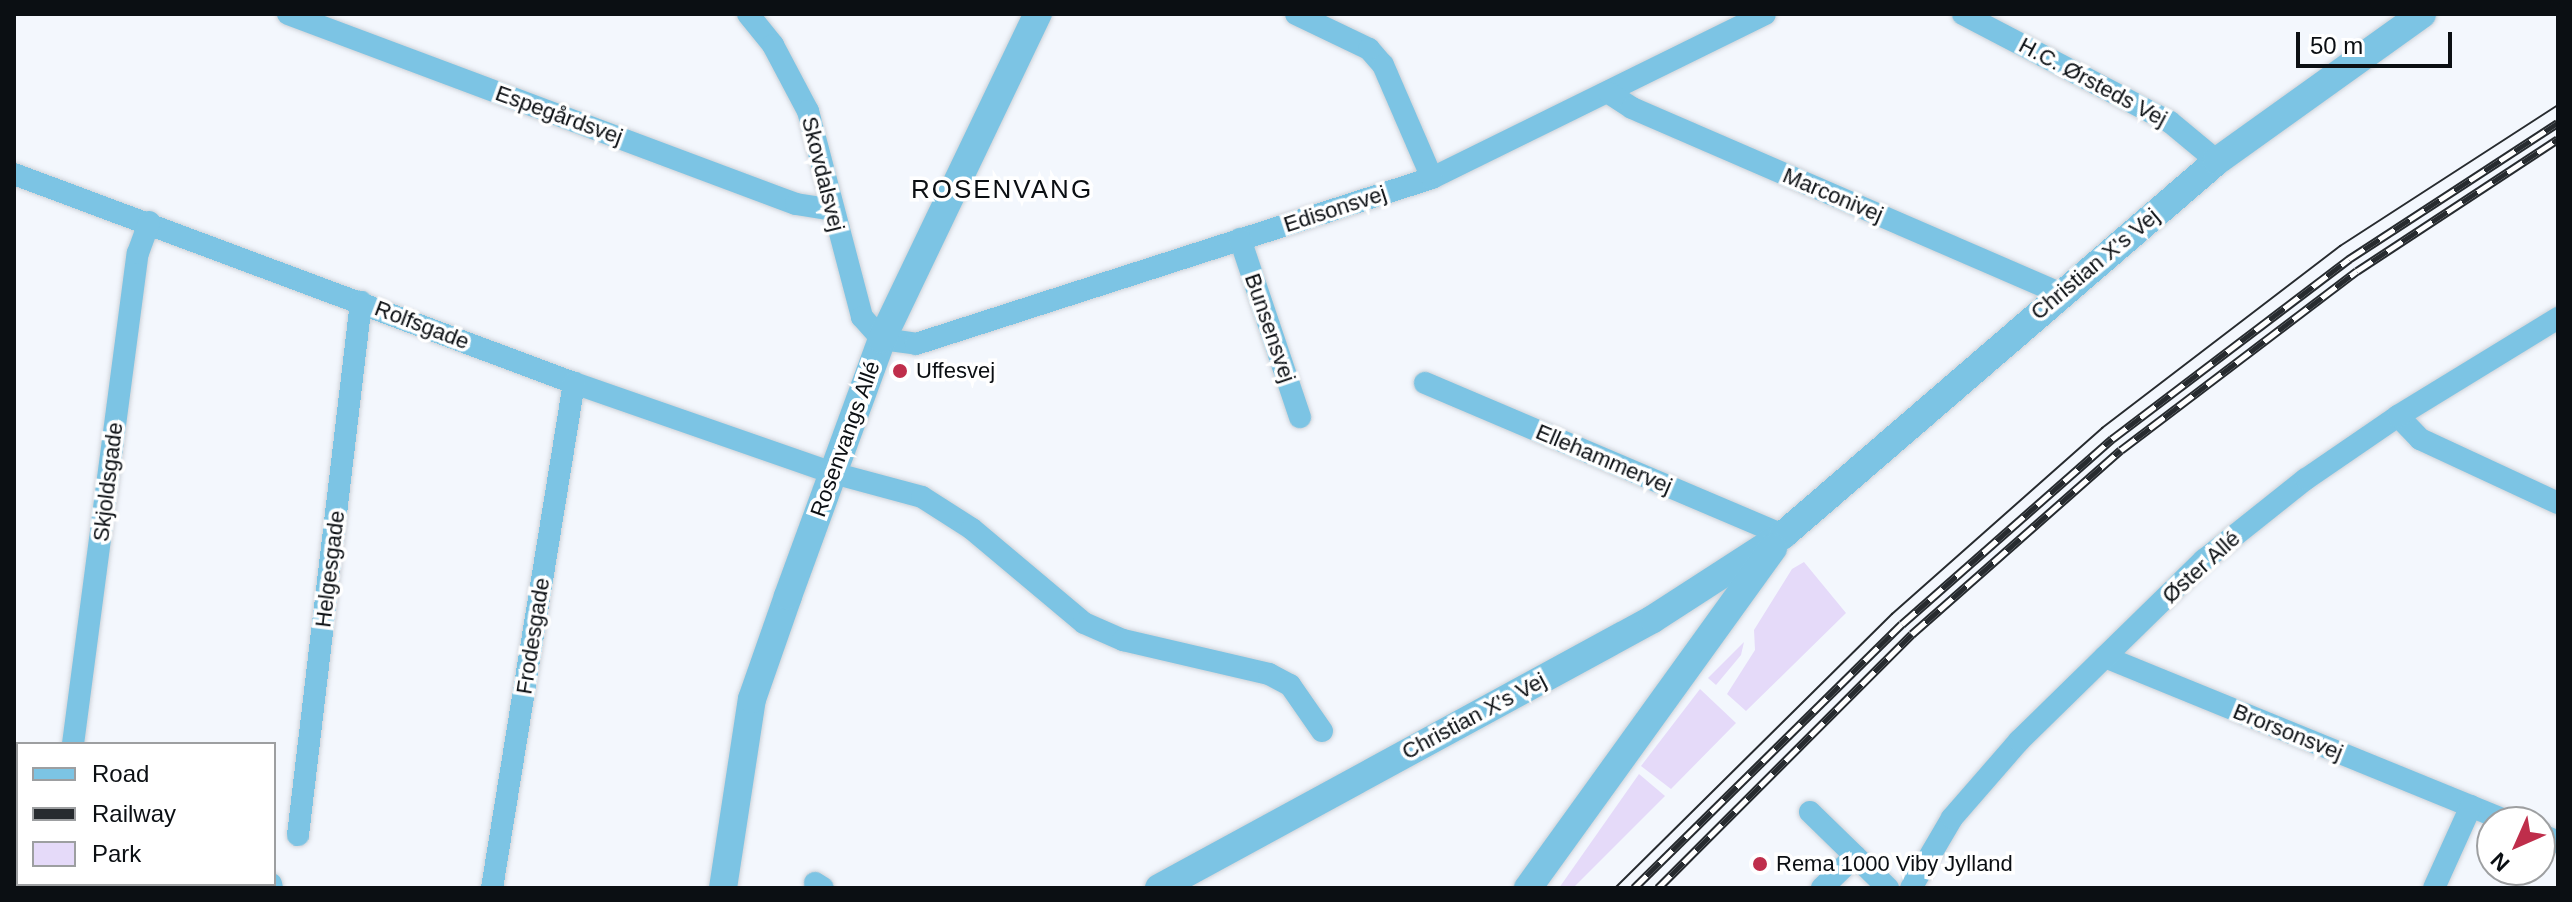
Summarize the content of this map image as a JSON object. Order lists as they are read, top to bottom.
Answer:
{
  "streets": {
    "street": [
      "H.C. Ørsteds Vej",
      "Espegårdsvej",
      "Skovdalsvej",
      "Marconivej",
      "Edisonsvej",
      "Christian X's Vej",
      "Rolfsgade",
      "Bunsensvej",
      "Rosenvangs Allé",
      "Ellehammervej",
      "Skjoldsgade",
      "Øster Allé",
      "Helgesgade",
      "Frodesgade",
      "Brorsonsvej"
    ]
  },
  "crossings": [
    ["H.C. Ørsteds Vej", "Christian X's Vej"],
    ["Espegårdsvej", "Skovdalsvej"],
    ["Skovdalsvej", "Edisonsvej"],
    ["Skovdalsvej", "Rosenvangs Allé"],
    ["Marconivej", "Edisonsvej"],
    ["Marconivej", "Christian X's Vej"],
    ["Edisonsvej", "Bunsensvej"],
    ["Edisonsvej", "Rosenvangs Allé"],
    ["Christian X's Vej", "Ellehammervej"],
    ["Rolfsgade", "Rosenvangs Allé"],
    ["Rolfsgade", "Skjoldsgade"],
    ["Rolfsgade", "Helgesgade"],
    ["Rolfsgade", "Frodesgade"],
    ["Øster Allé", "Brorsonsvej"]
  ],
  "districts": ["ROSENVANG"],
  "places": ["Uffesvej", "Rema 1000 Viby Jylland"],
  "legend": ["Road", "Railway", "Park"],
  "scale_bar": "50 m",
  "north": "bottom left"
}
